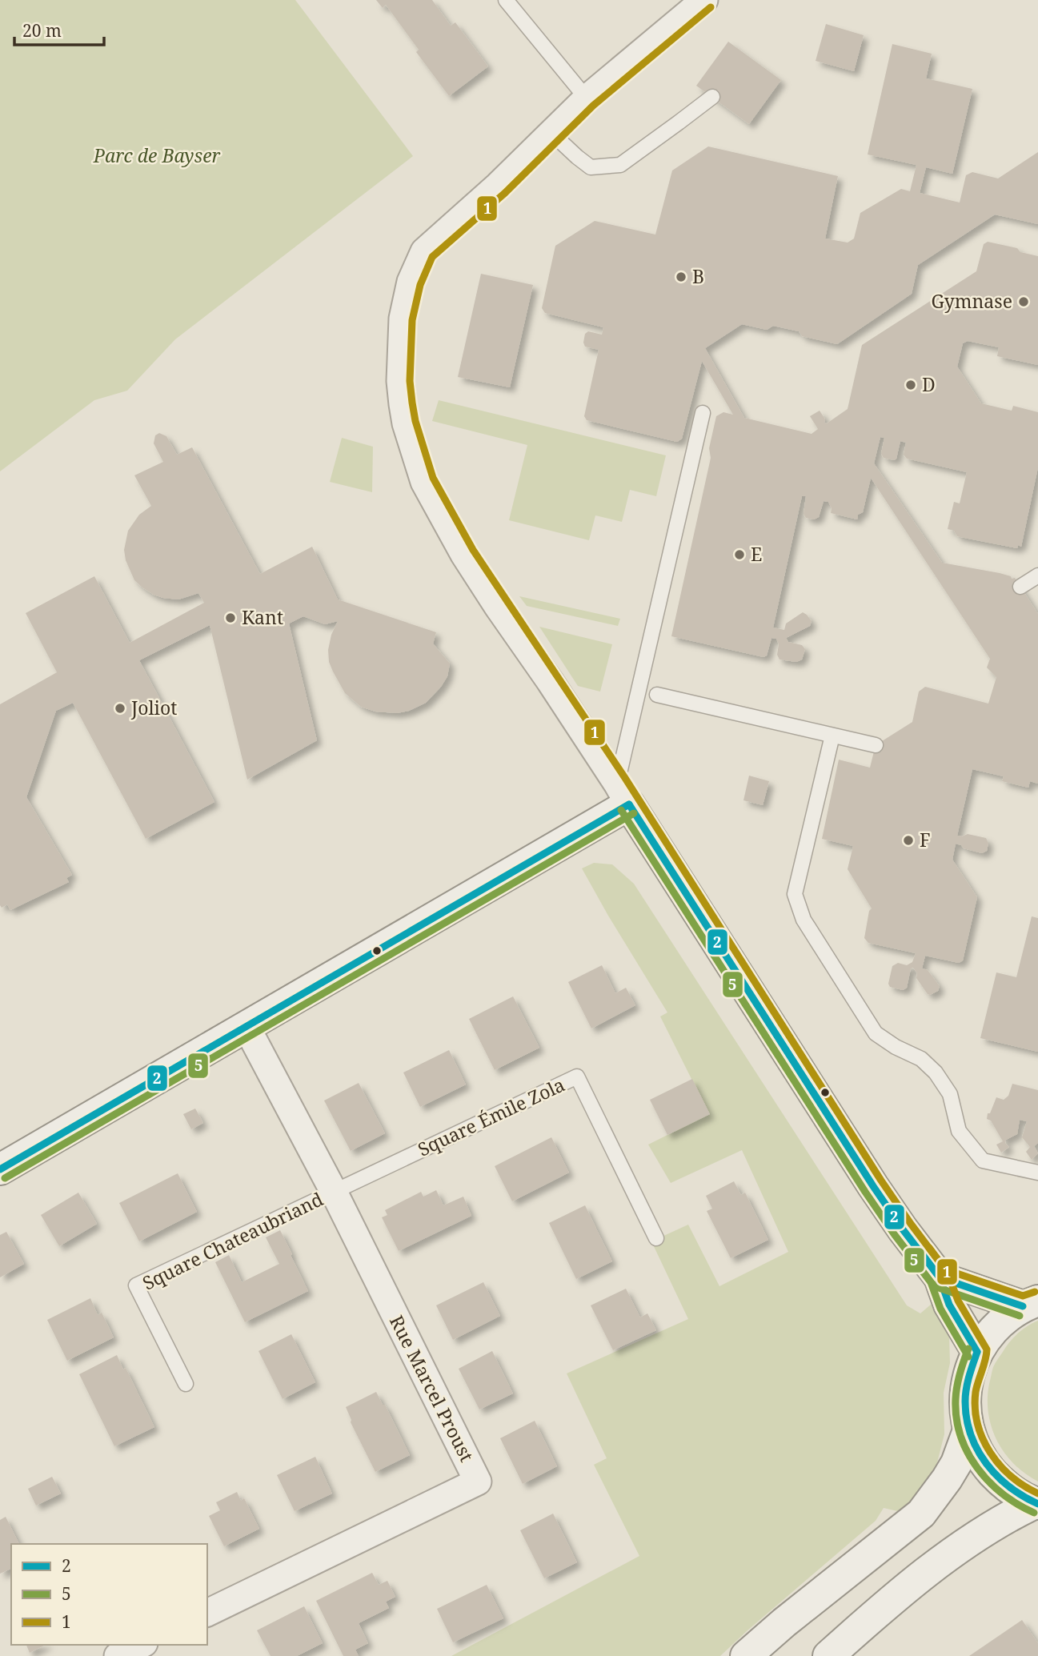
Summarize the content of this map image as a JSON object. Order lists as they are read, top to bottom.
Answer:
{
  "streets": {
    "street": ["Rue Marcel Proust"],
    "lane": ["Square Émile Zola", "Square Chateaubriand"]
  },
  "crossings": [
    ["Square Émile Zola", "Square Chateaubriand"],
    ["Square Émile Zola", "Rue Marcel Proust"],
    ["Square Chateaubriand", "Rue Marcel Proust"]
  ],
  "parks": ["Parc de Bayser"],
  "places": [
    "B",
    "Gymnase",
    "D",
    "E",
    "Kant",
    "Joliot",
    "F"
  ],
  "lines": ["transit line 1", "transit line 2", "transit line 5"],
  "legend": ["2", "5", "1"],
  "scale_bar": "20 m"
}
